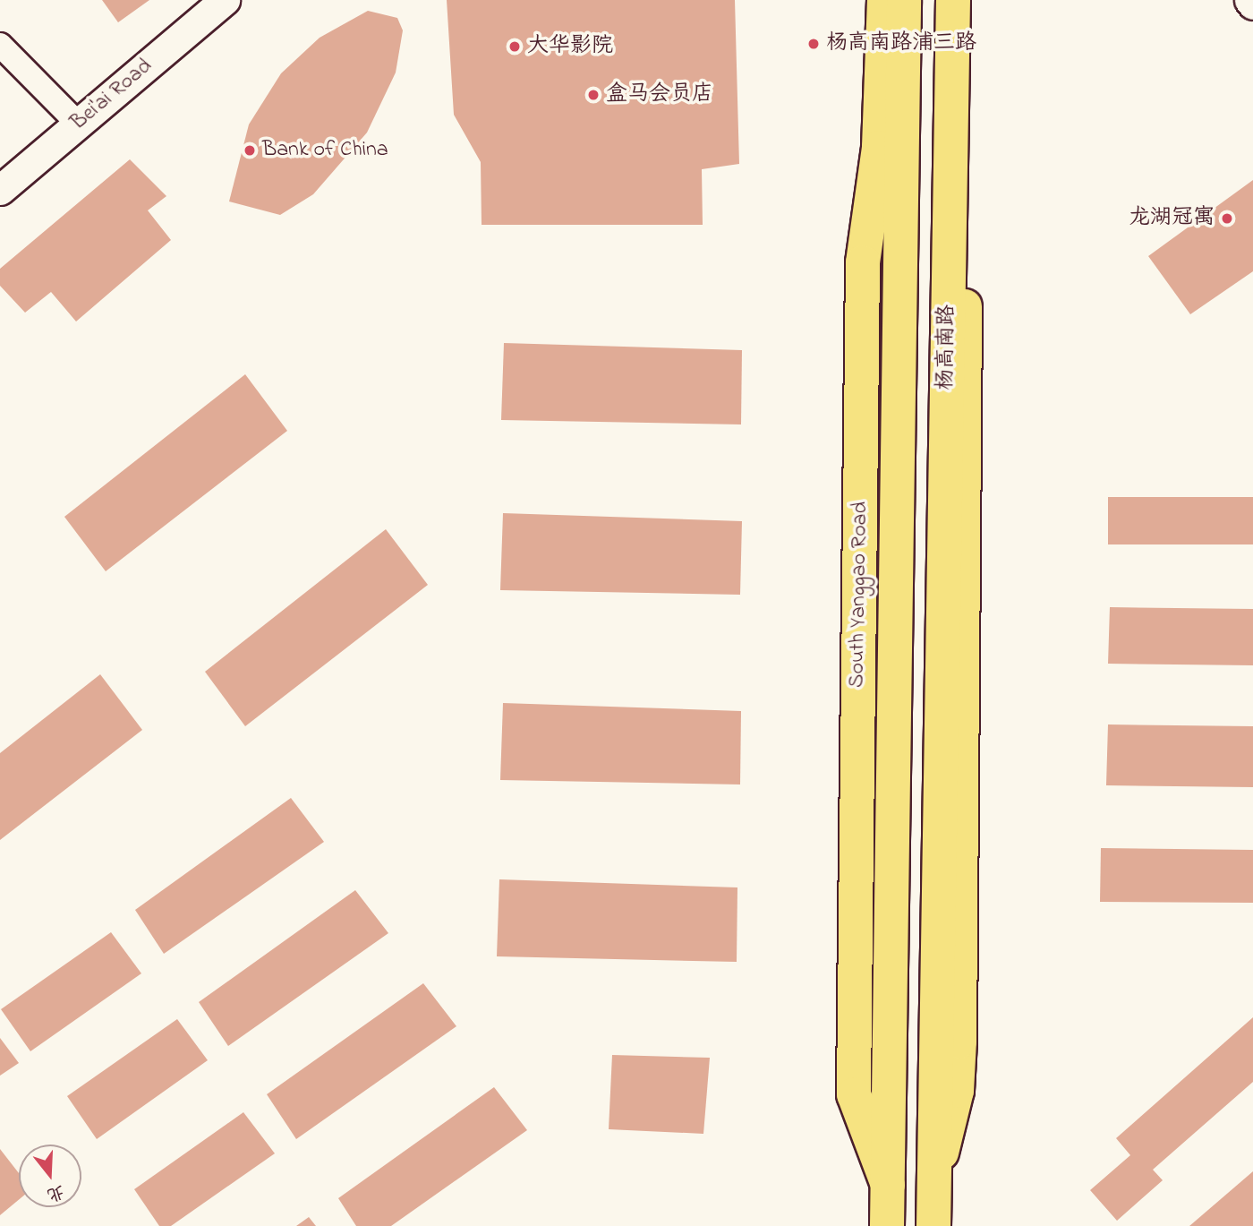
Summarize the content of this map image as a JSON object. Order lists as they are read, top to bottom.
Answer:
{
  "streets": {
    "main road": ["杨高南路", "South Yanggao Road"],
    "street": ["Bei'ai Road"]
  },
  "places": [
    "杨高南路浦三路",
    "大华影院",
    "盒马会员店",
    "Bank of China",
    "龙湖冠寓"
  ],
  "north": "bottom"
}
